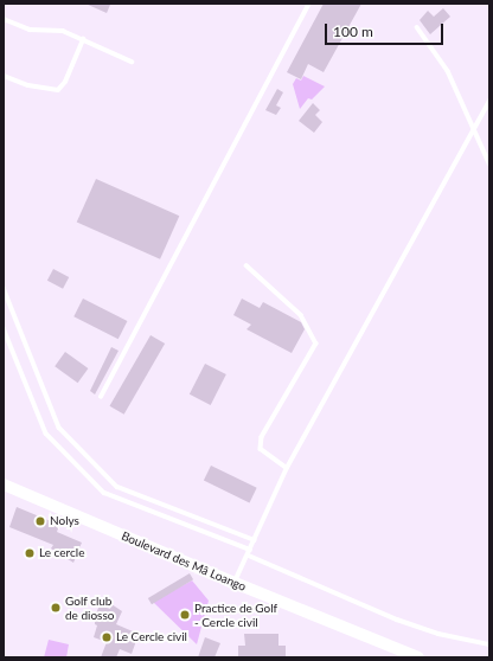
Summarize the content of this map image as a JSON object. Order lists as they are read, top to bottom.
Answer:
{
  "streets": {
    "street": ["Boulevard des Mâ Loango"]
  },
  "places": [
    "Nolys",
    "Le cercle",
    "Golf club de diosso",
    "Practice de Golf - Cercle civil",
    "Le Cercle civil"
  ],
  "scale_bar": "100 m"
}
